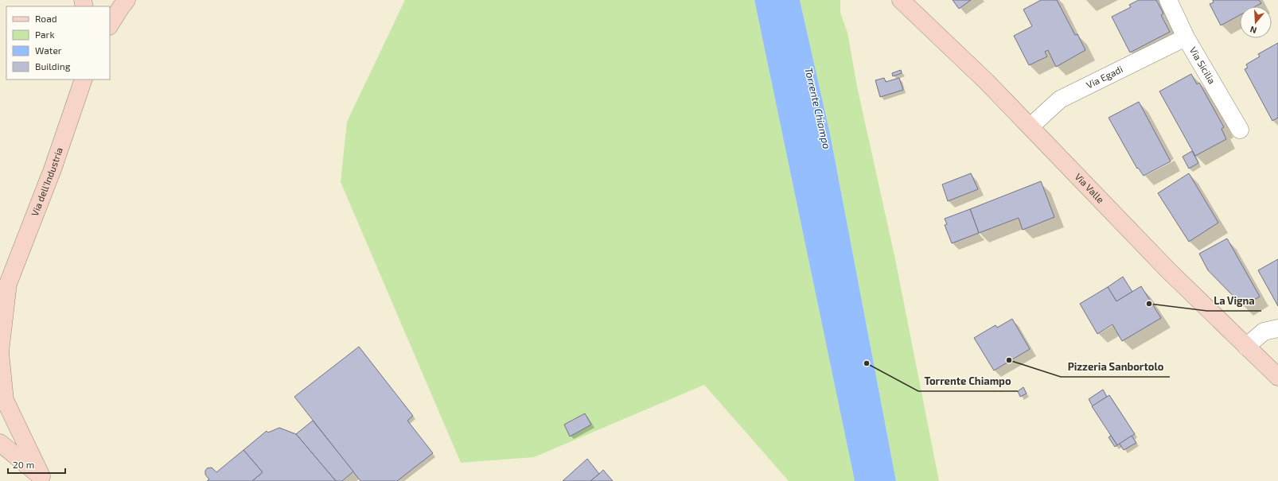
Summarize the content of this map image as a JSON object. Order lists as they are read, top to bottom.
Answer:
{
  "streets": {
    "main road": ["Via dell'Industria", "Via Valle"],
    "street": ["Via Sicilia", "Via Egadi"]
  },
  "crossings": [
    ["Via Sicilia", "Via Egadi"],
    ["Via Egadi", "Via Valle"]
  ],
  "water": ["Torrente Chiampo"],
  "places": ["La Vigna", "Pizzeria Sanbortolo", "Torrente Chiampo"],
  "legend": [
    "Road",
    "Park",
    "Water",
    "Building"
  ],
  "scale_bar": "20 m",
  "north": "bottom"
}
